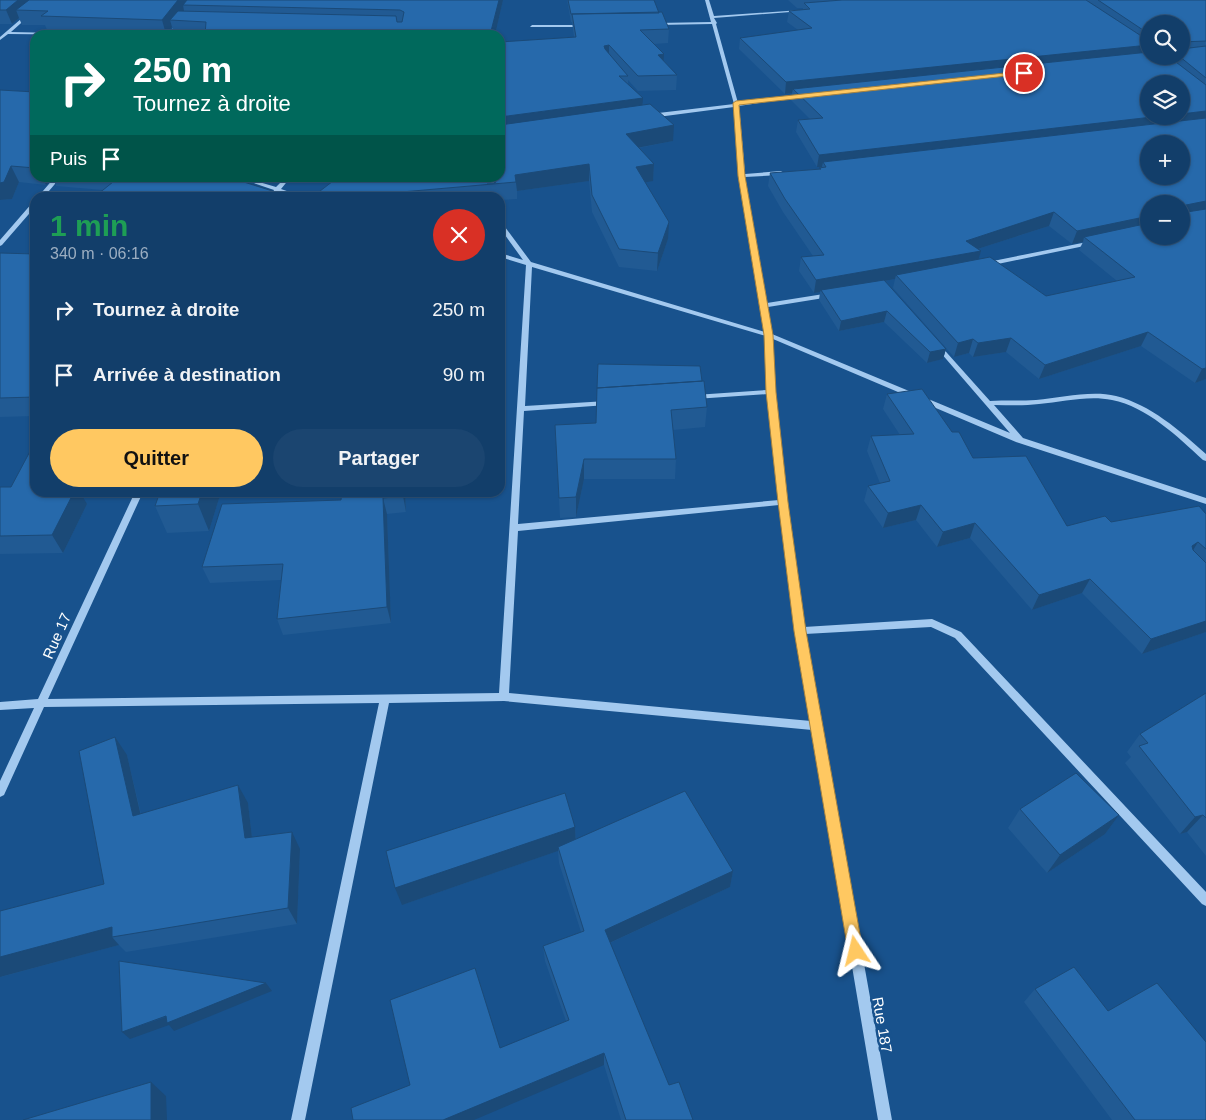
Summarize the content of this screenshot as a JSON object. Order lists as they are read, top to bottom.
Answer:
{
  "streets": {
    "street": ["Rue 17", "Rue 187"]
  },
  "page": {
    "map_buttons": ["+", "−"],
    "turn": ["250 m", "Tournez à droite"],
    "then": "Puis",
    "heading": ["1 min", "340 m · 06:16"],
    "list": [
      {
        "name": "Tournez à droite",
        "value": "250 m"
      },
      {
        "name": "Arrivée à destination",
        "value": "90 m"
      }
    ],
    "buttons": ["Quitter", "Partager"]
  }
}
